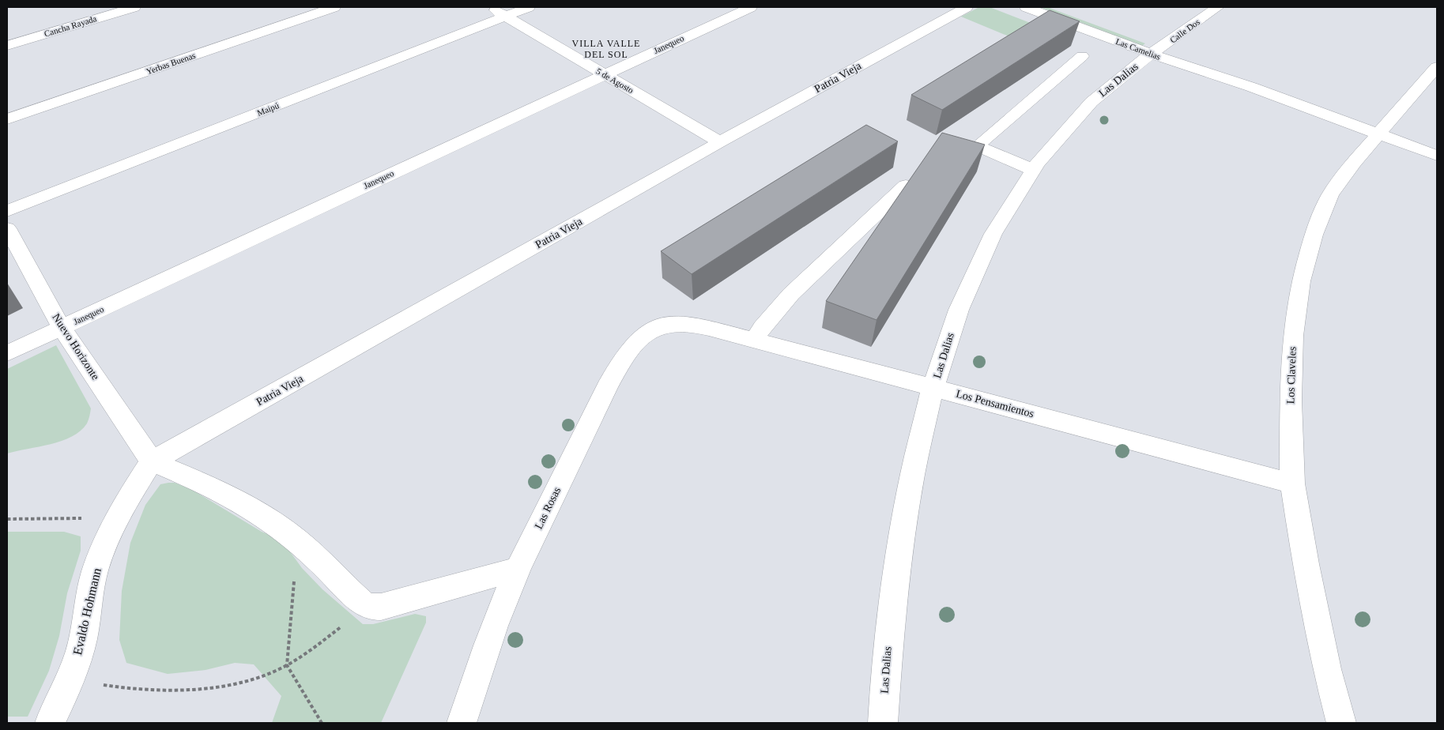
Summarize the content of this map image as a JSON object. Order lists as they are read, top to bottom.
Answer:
{
  "streets": {
    "street": [
      "Cancha Rayada",
      "Calle Dos",
      "Janequeo",
      "Las Camelias",
      "Yerbas Buenas",
      "Patria Vieja",
      "Las Dalias",
      "5 de Agosto",
      "Maipú",
      "Nuevo Horizonte",
      "Los Claveles",
      "Los Pensamientos",
      "Las Rosas",
      "Evaldo Hohmann"
    ]
  },
  "crossings": [
    ["Calle Dos", "Las Camelias"],
    ["Calle Dos", "Las Dalias"],
    ["Janequeo", "5 de Agosto"],
    ["Janequeo", "Nuevo Horizonte"],
    ["Las Camelias", "Las Dalias"],
    ["Las Camelias", "Los Claveles"],
    ["Patria Vieja", "5 de Agosto"],
    ["Patria Vieja", "Nuevo Horizonte"],
    ["Patria Vieja", "Evaldo Hohmann"],
    ["Las Dalias", "Los Pensamientos"],
    ["5 de Agosto", "Maipú"],
    ["Nuevo Horizonte", "Evaldo Hohmann"],
    ["Los Claveles", "Los Pensamientos"],
    ["Los Pensamientos", "Las Rosas"]
  ],
  "districts": ["VILLA VALLE DEL SOL"]
}
